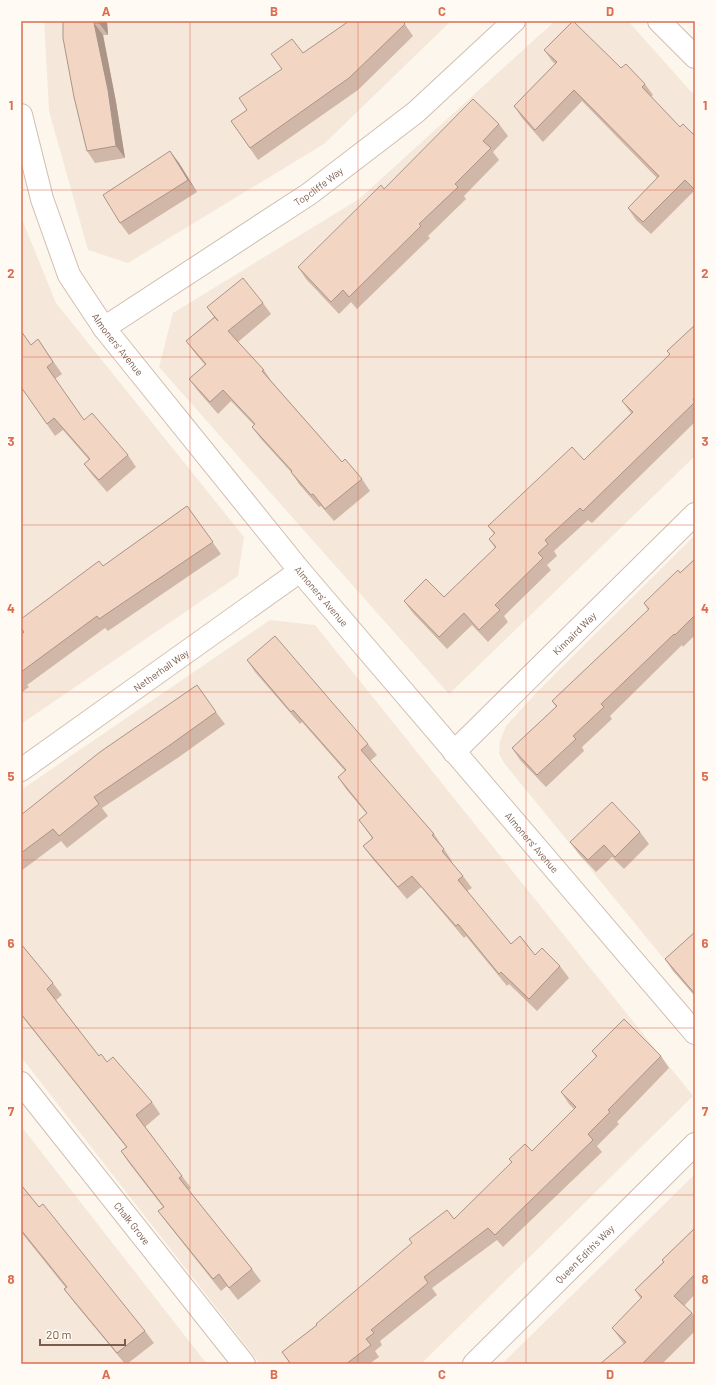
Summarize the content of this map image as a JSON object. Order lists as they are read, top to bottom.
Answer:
{
  "streets": {
    "street": [
      "Topcliffe Way",
      "Almoners' Avenue",
      "Kinnaird Way",
      "Netherhall Way",
      "Chalk Grove",
      "Queen Edith's Way"
    ]
  },
  "crossings": [
    ["Topcliffe Way", "Almoners' Avenue"],
    ["Almoners' Avenue", "Kinnaird Way"],
    ["Almoners' Avenue", "Netherhall Way"]
  ],
  "scale_bar": "20 m",
  "grid": {
    "columns": [
      "A",
      "B",
      "C",
      "D"
    ],
    "rows": [
      "1",
      "2",
      "3",
      "4",
      "5",
      "6",
      "7",
      "8"
    ]
  }
}
